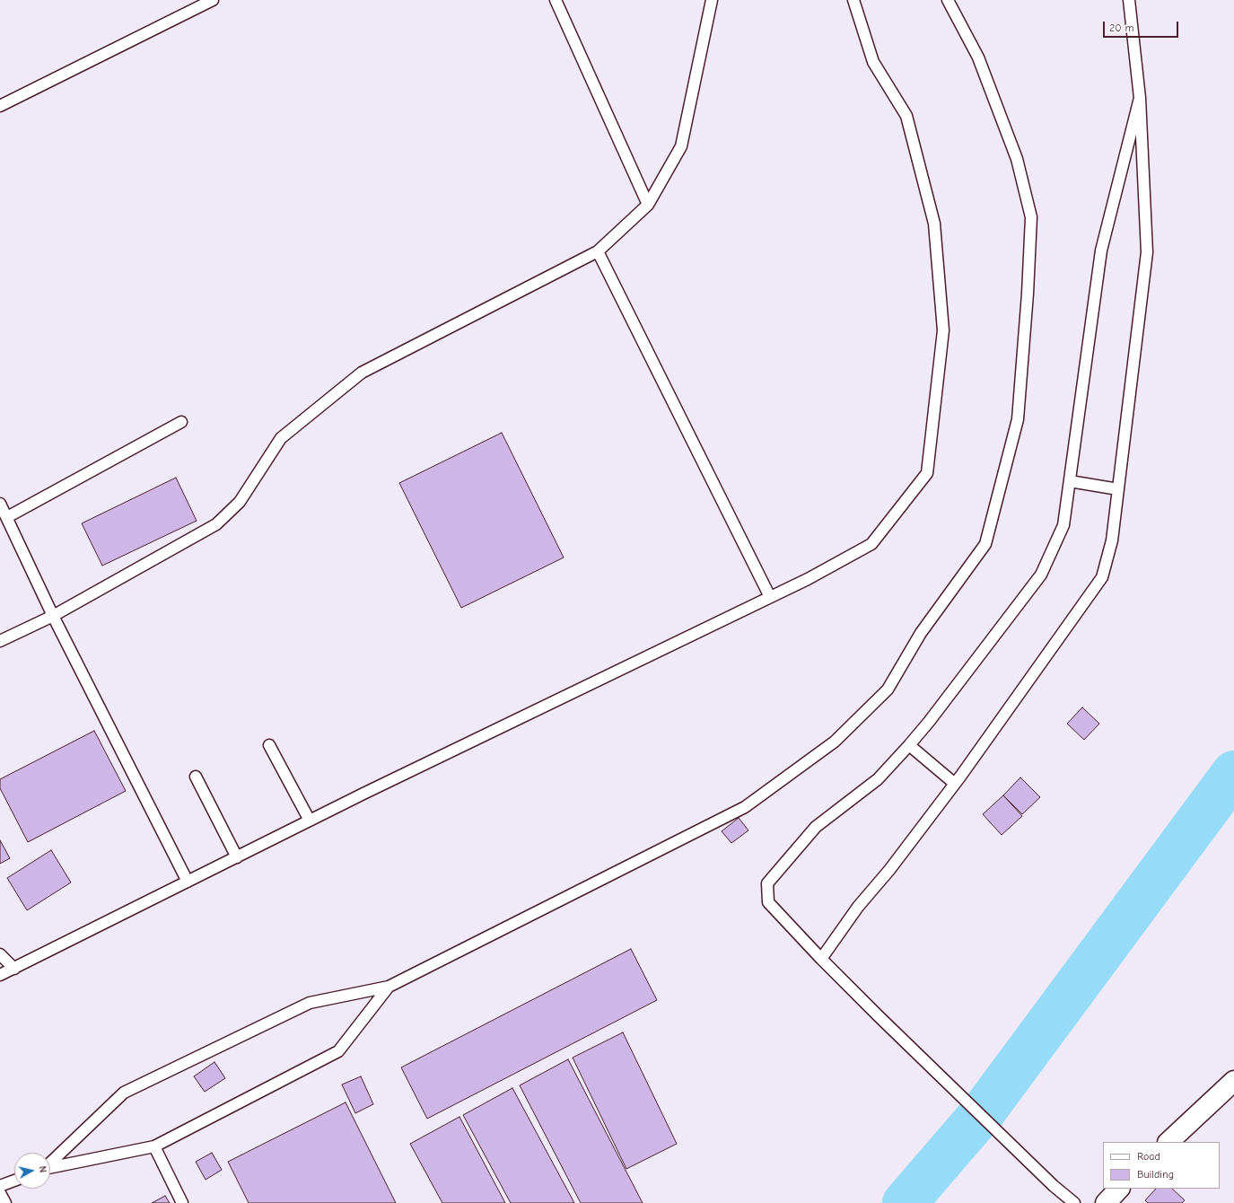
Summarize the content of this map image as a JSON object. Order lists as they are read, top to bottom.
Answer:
{
  "legend": ["Road", "Building"],
  "scale_bar": "20 m",
  "north": "right"
}
